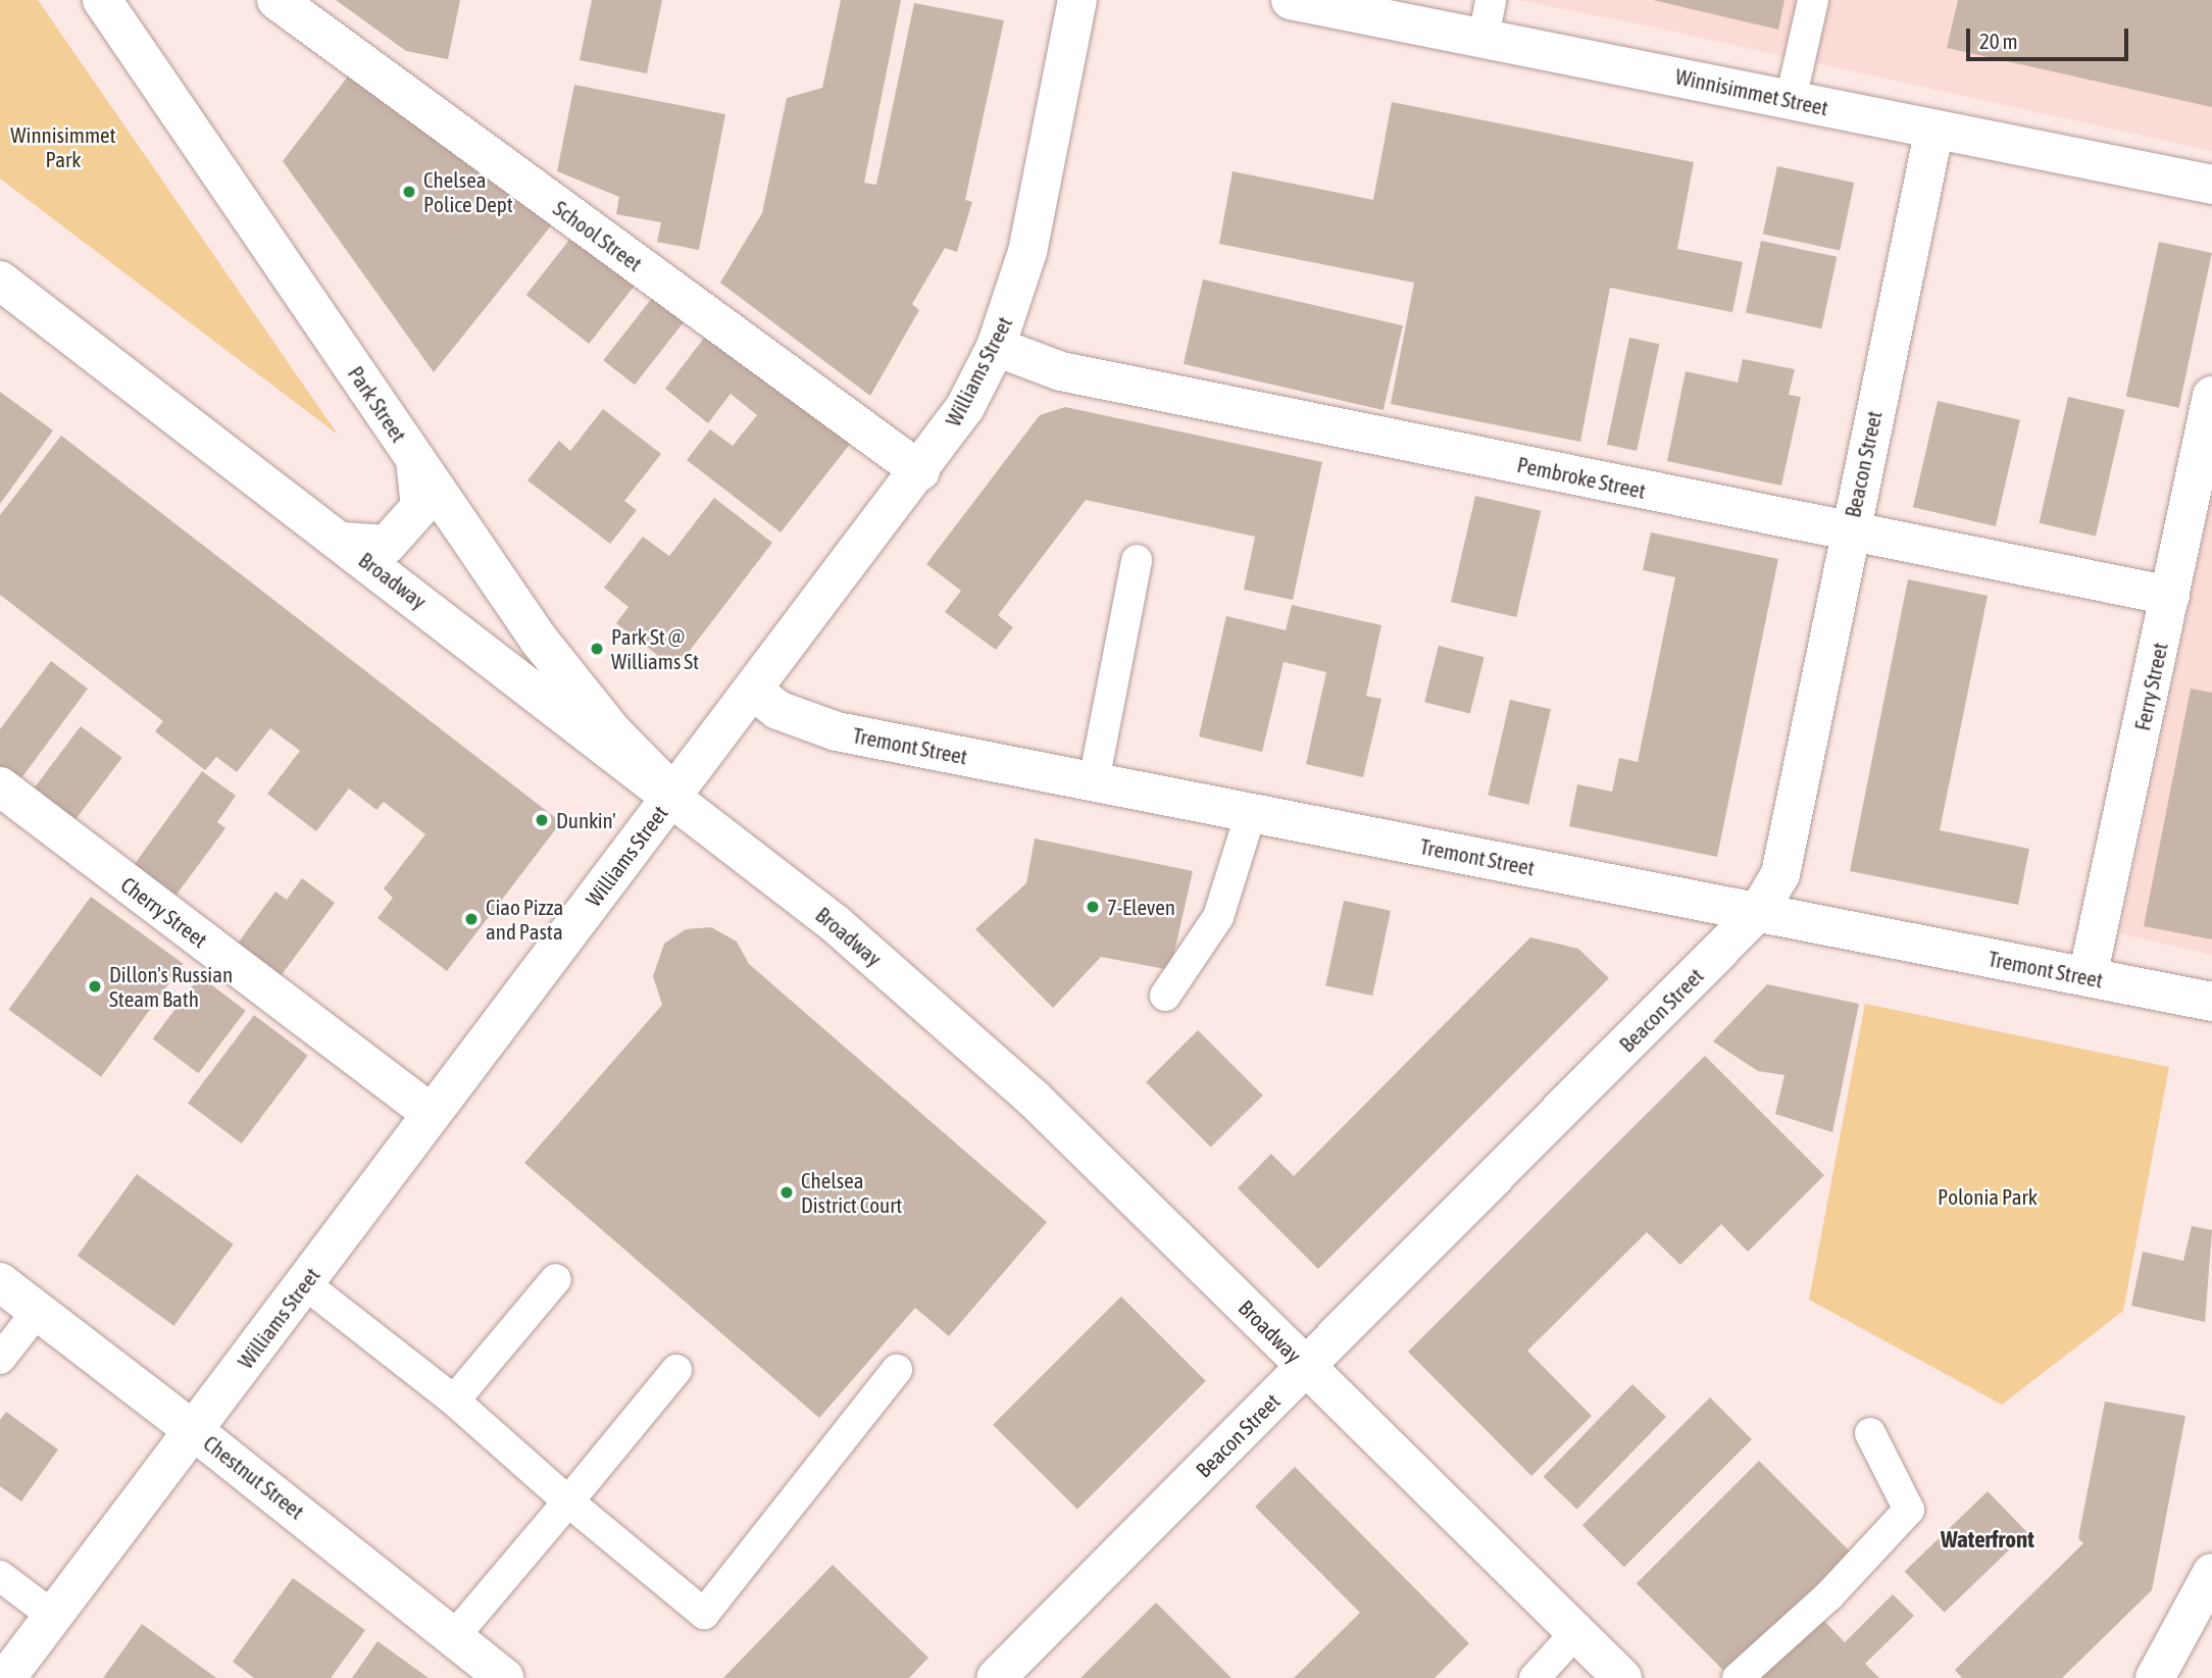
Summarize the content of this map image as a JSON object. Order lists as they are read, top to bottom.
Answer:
{
  "streets": {
    "street": [
      "Winnisimmet Street",
      "School Street",
      "Williams Street",
      "Park Street",
      "Beacon Street",
      "Pembroke Street",
      "Broadway",
      "Ferry Street",
      "Tremont Street",
      "Cherry Street",
      "Chestnut Street"
    ]
  },
  "crossings": [
    ["Winnisimmet Street", "Beacon Street"],
    ["School Street", "Williams Street"],
    ["Williams Street", "Park Street"],
    ["Williams Street", "Pembroke Street"],
    ["Williams Street", "Broadway"],
    ["Williams Street", "Tremont Street"],
    ["Williams Street", "Cherry Street"],
    ["Williams Street", "Chestnut Street"],
    ["Park Street", "Broadway"],
    ["Beacon Street", "Pembroke Street"],
    ["Beacon Street", "Broadway"],
    ["Beacon Street", "Tremont Street"],
    ["Pembroke Street", "Ferry Street"],
    ["Ferry Street", "Tremont Street"]
  ],
  "districts": ["Waterfront"],
  "parks": ["Winnisimmet Park", "Polonia Park"],
  "places": [
    "Chelsea Police Dept",
    "Park St @ Williams St",
    "Dunkin'",
    "7-Eleven",
    "Ciao Pizza and Pasta",
    "Dillon's Russian Steam Bath",
    "Chelsea District Court"
  ],
  "scale_bar": "20 m"
}
